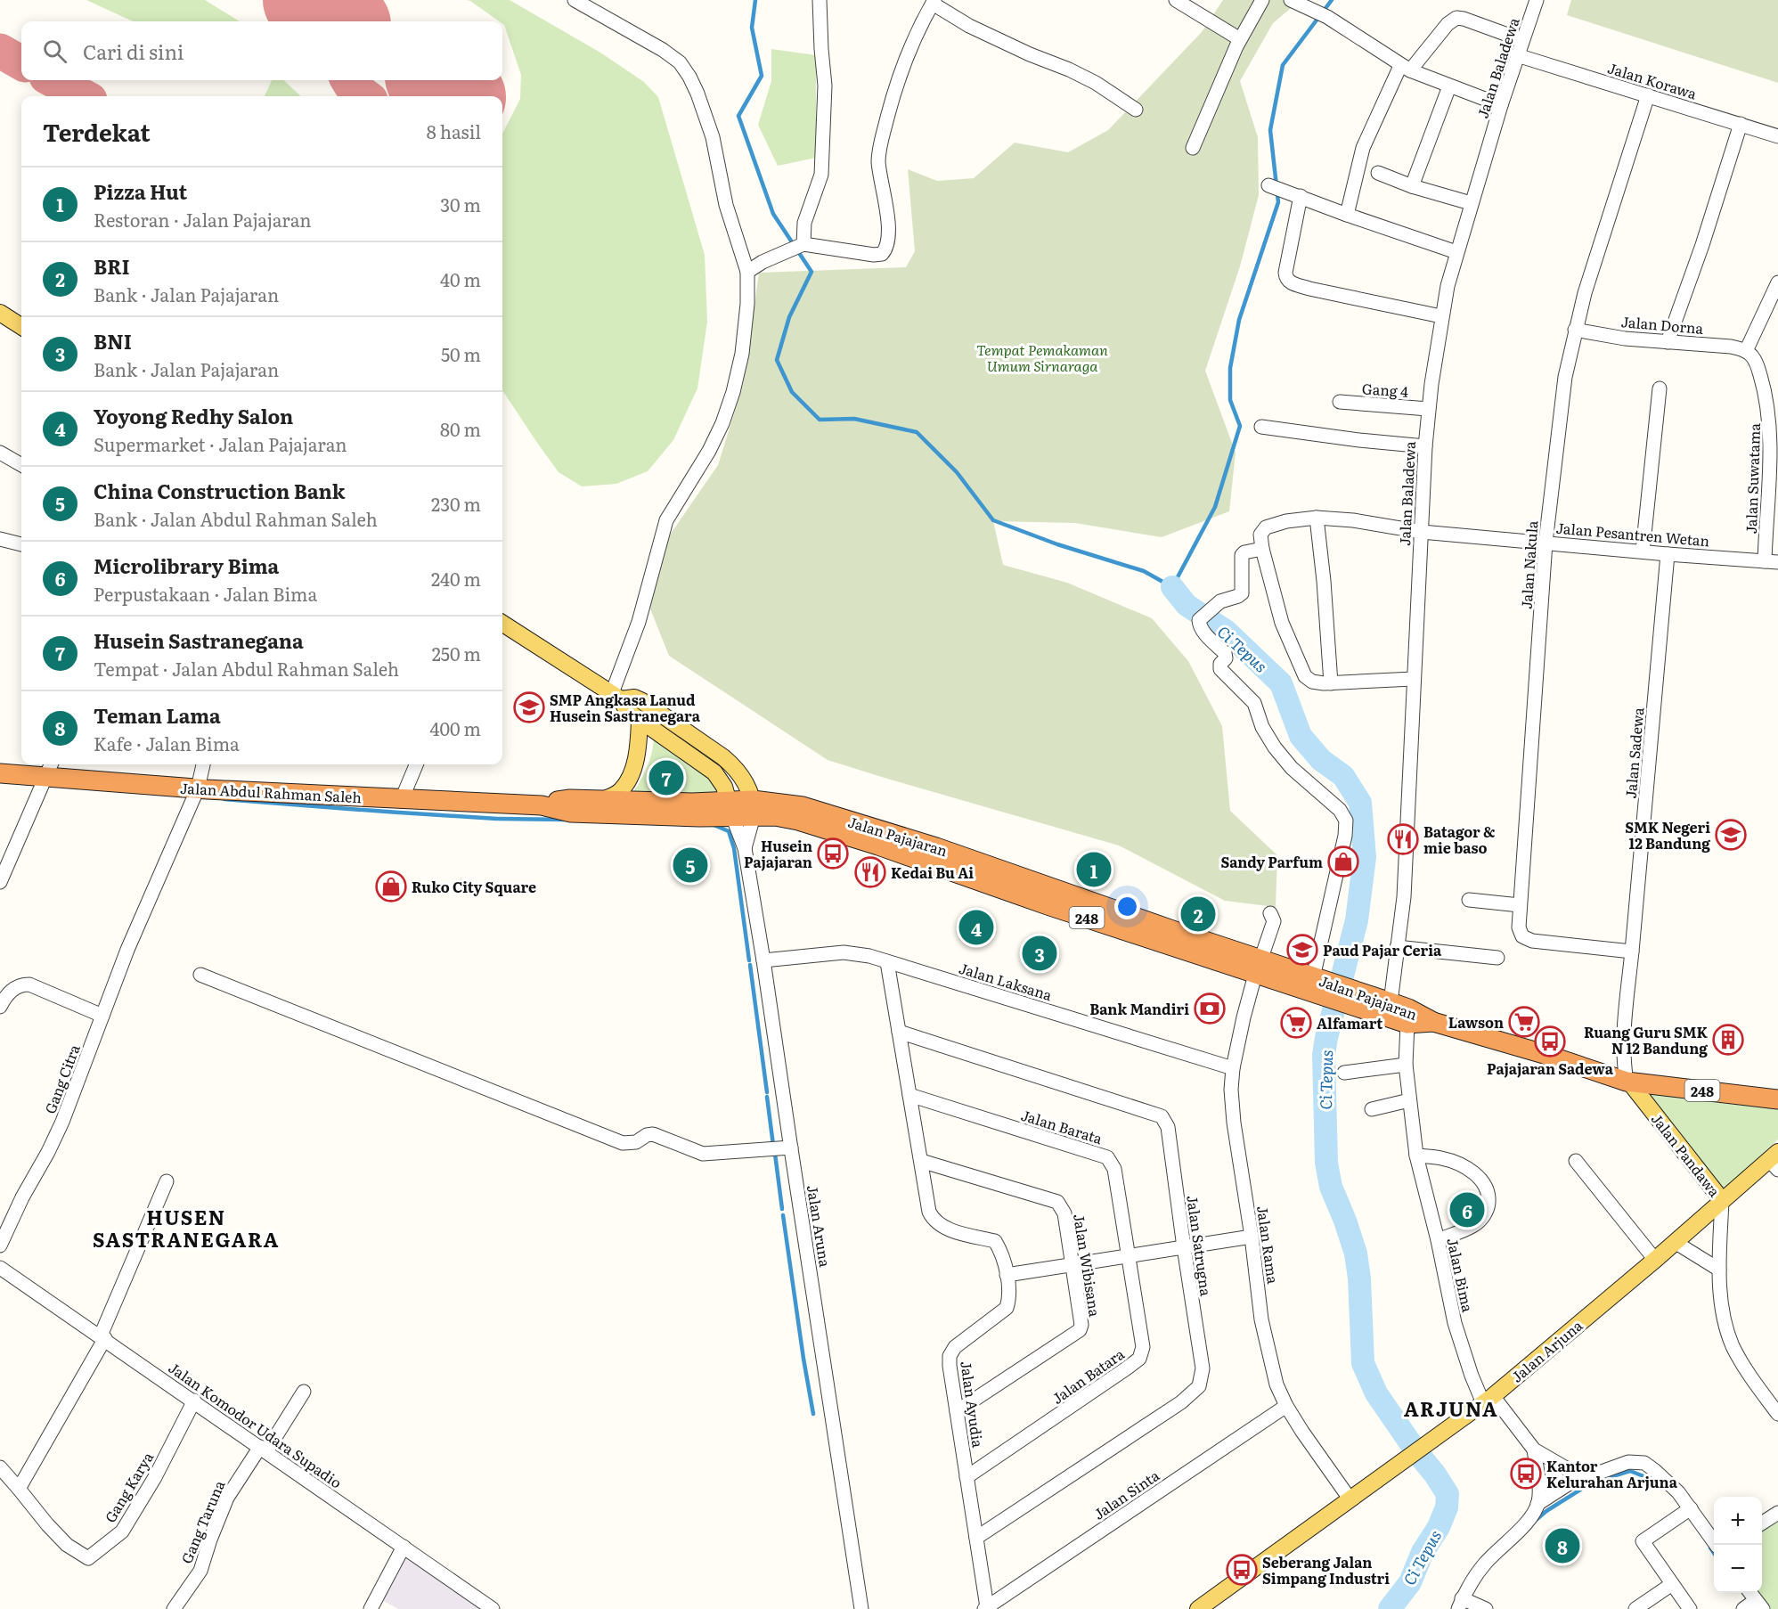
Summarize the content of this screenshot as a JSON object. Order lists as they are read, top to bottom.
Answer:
{
  "streets": {
    "highway": ["Jalan Abdul Rahman Saleh", "Jalan Pajajaran", "248"],
    "main road": ["Jalan Pandawa", "Jalan Arjuna"],
    "street": [
      "Jalan Baladewa",
      "Jalan Korawa",
      "Jalan Dorna",
      "Gang 4",
      "Jalan Suwatama",
      "Jalan Pesantren Wetan",
      "Jalan Nakula",
      "Jalan Sadewa",
      "Jalan Laksana",
      "Gang Citra",
      "Jalan Barata",
      "Jalan Aruna",
      "Jalan Rama",
      "Jalan Satrugna",
      "Jalan Wibisana",
      "Jalan Bima",
      "Jalan Batara",
      "Jalan Ayudia",
      "Jalan Komodor Udara Supadio",
      "Gang Karya",
      "Jalan Sinta",
      "Gang Taruna"
    ]
  },
  "crossings": [
    ["Jalan Baladewa", "Jalan Korawa"],
    ["Jalan Baladewa", "Gang 4"],
    ["Jalan Baladewa", "Jalan Pesantren Wetan"],
    ["Jalan Baladewa", "Jalan Pajajaran"],
    ["Jalan Korawa", "Jalan Nakula"],
    ["Jalan Dorna", "Jalan Suwatama"],
    ["Jalan Dorna", "Jalan Nakula"],
    ["Jalan Suwatama", "Jalan Pesantren Wetan"],
    ["Jalan Pesantren Wetan", "Jalan Nakula"],
    ["Jalan Pesantren Wetan", "Jalan Sadewa"],
    ["Jalan Nakula", "Jalan Sadewa"],
    ["Jalan Sadewa", "Jalan Pajajaran"],
    ["Jalan Sadewa", "Jalan Pandawa"],
    ["Jalan Abdul Rahman Saleh", "Jalan Pajajaran"],
    ["Jalan Abdul Rahman Saleh", "Gang Citra"],
    ["Jalan Abdul Rahman Saleh", "Jalan Aruna"],
    ["Jalan Pajajaran", "Jalan Pandawa"],
    ["Jalan Pajajaran", "Jalan Aruna"],
    ["Jalan Pajajaran", "Jalan Rama"],
    ["Jalan Pajajaran", "Jalan Bima"],
    ["Jalan Laksana", "Jalan Aruna"],
    ["Jalan Laksana", "Jalan Rama"],
    ["Jalan Laksana", "Jalan Ayudia"],
    ["Jalan Barata", "Jalan Batara"],
    ["Jalan Barata", "Jalan Ayudia"],
    ["Jalan Pandawa", "Jalan Arjuna"],
    ["Jalan Rama", "Jalan Arjuna"],
    ["Jalan Rama", "Jalan Sinta"],
    ["Jalan Satrugna", "Jalan Ayudia"],
    ["Jalan Wibisana", "Jalan Ayudia"],
    ["Jalan Bima", "Jalan Arjuna"],
    ["Jalan Batara", "Jalan Ayudia"],
    ["Jalan Ayudia", "Jalan Sinta"],
    ["Jalan Komodor Udara Supadio", "Gang Karya"],
    ["Jalan Komodor Udara Supadio", "Gang Taruna"]
  ],
  "districts": ["HUSEN SASTRANEGARA", "ARJUNA"],
  "water": ["Ci Tepus"],
  "parks": ["Tempat Pemakaman Umum Sirnaraga"],
  "places": {
    "school or university": ["SMP Angkasa Lanud Husein Sastranegara", "SMK Negeri 12 Bandung", "Paud Pajar Ceria"],
    "restaurant": ["Batagor & mie baso", "Kedai Bu Ai"],
    "bus stop": [
      "Husein Pajajaran",
      "Pajajaran Sadewa",
      "Kantor Kelurahan Arjuna",
      "Seberang Jalan Simpang Industri"
    ],
    "shop": ["Sandy Parfum", "Ruko City Square"],
    "bank": ["Bank Mandiri"],
    "supermarket": ["Lawson", "Alfamart"],
    "building": ["Ruang Guru SMK N 12 Bandung"]
  },
  "page": {
    "search": "Cari di sini",
    "heading": ["Terdekat", "8 hasil"],
    "list": [
      {
        "mark": "1",
        "name": "Pizza Hut",
        "note": "Restoran · Jalan Pajajaran",
        "value": "30 m"
      },
      {
        "mark": "2",
        "name": "BRI",
        "note": "Bank · Jalan Pajajaran",
        "value": "40 m"
      },
      {
        "mark": "3",
        "name": "BNI",
        "note": "Bank · Jalan Pajajaran",
        "value": "50 m"
      },
      {
        "mark": "4",
        "name": "Yoyong Redhy Salon",
        "note": "Supermarket · Jalan Pajajaran",
        "value": "80 m"
      },
      {
        "mark": "5",
        "name": "China Construction Bank",
        "note": "Bank · Jalan Abdul Rahman Saleh",
        "value": "230 m"
      },
      {
        "mark": "6",
        "name": "Microlibrary Bima",
        "note": "Perpustakaan · Jalan Bima",
        "value": "240 m"
      },
      {
        "mark": "7",
        "name": "Husein Sastranegana",
        "note": "Tempat · Jalan Abdul Rahman Saleh",
        "value": "250 m"
      },
      {
        "mark": "8",
        "name": "Teman Lama",
        "note": "Kafe · Jalan Bima",
        "value": "400 m"
      }
    ],
    "pins": [
      "7",
      "5",
      "1",
      "2",
      "4",
      "3",
      "6",
      "8"
    ],
    "map_buttons": ["+", "−"]
  }
}
